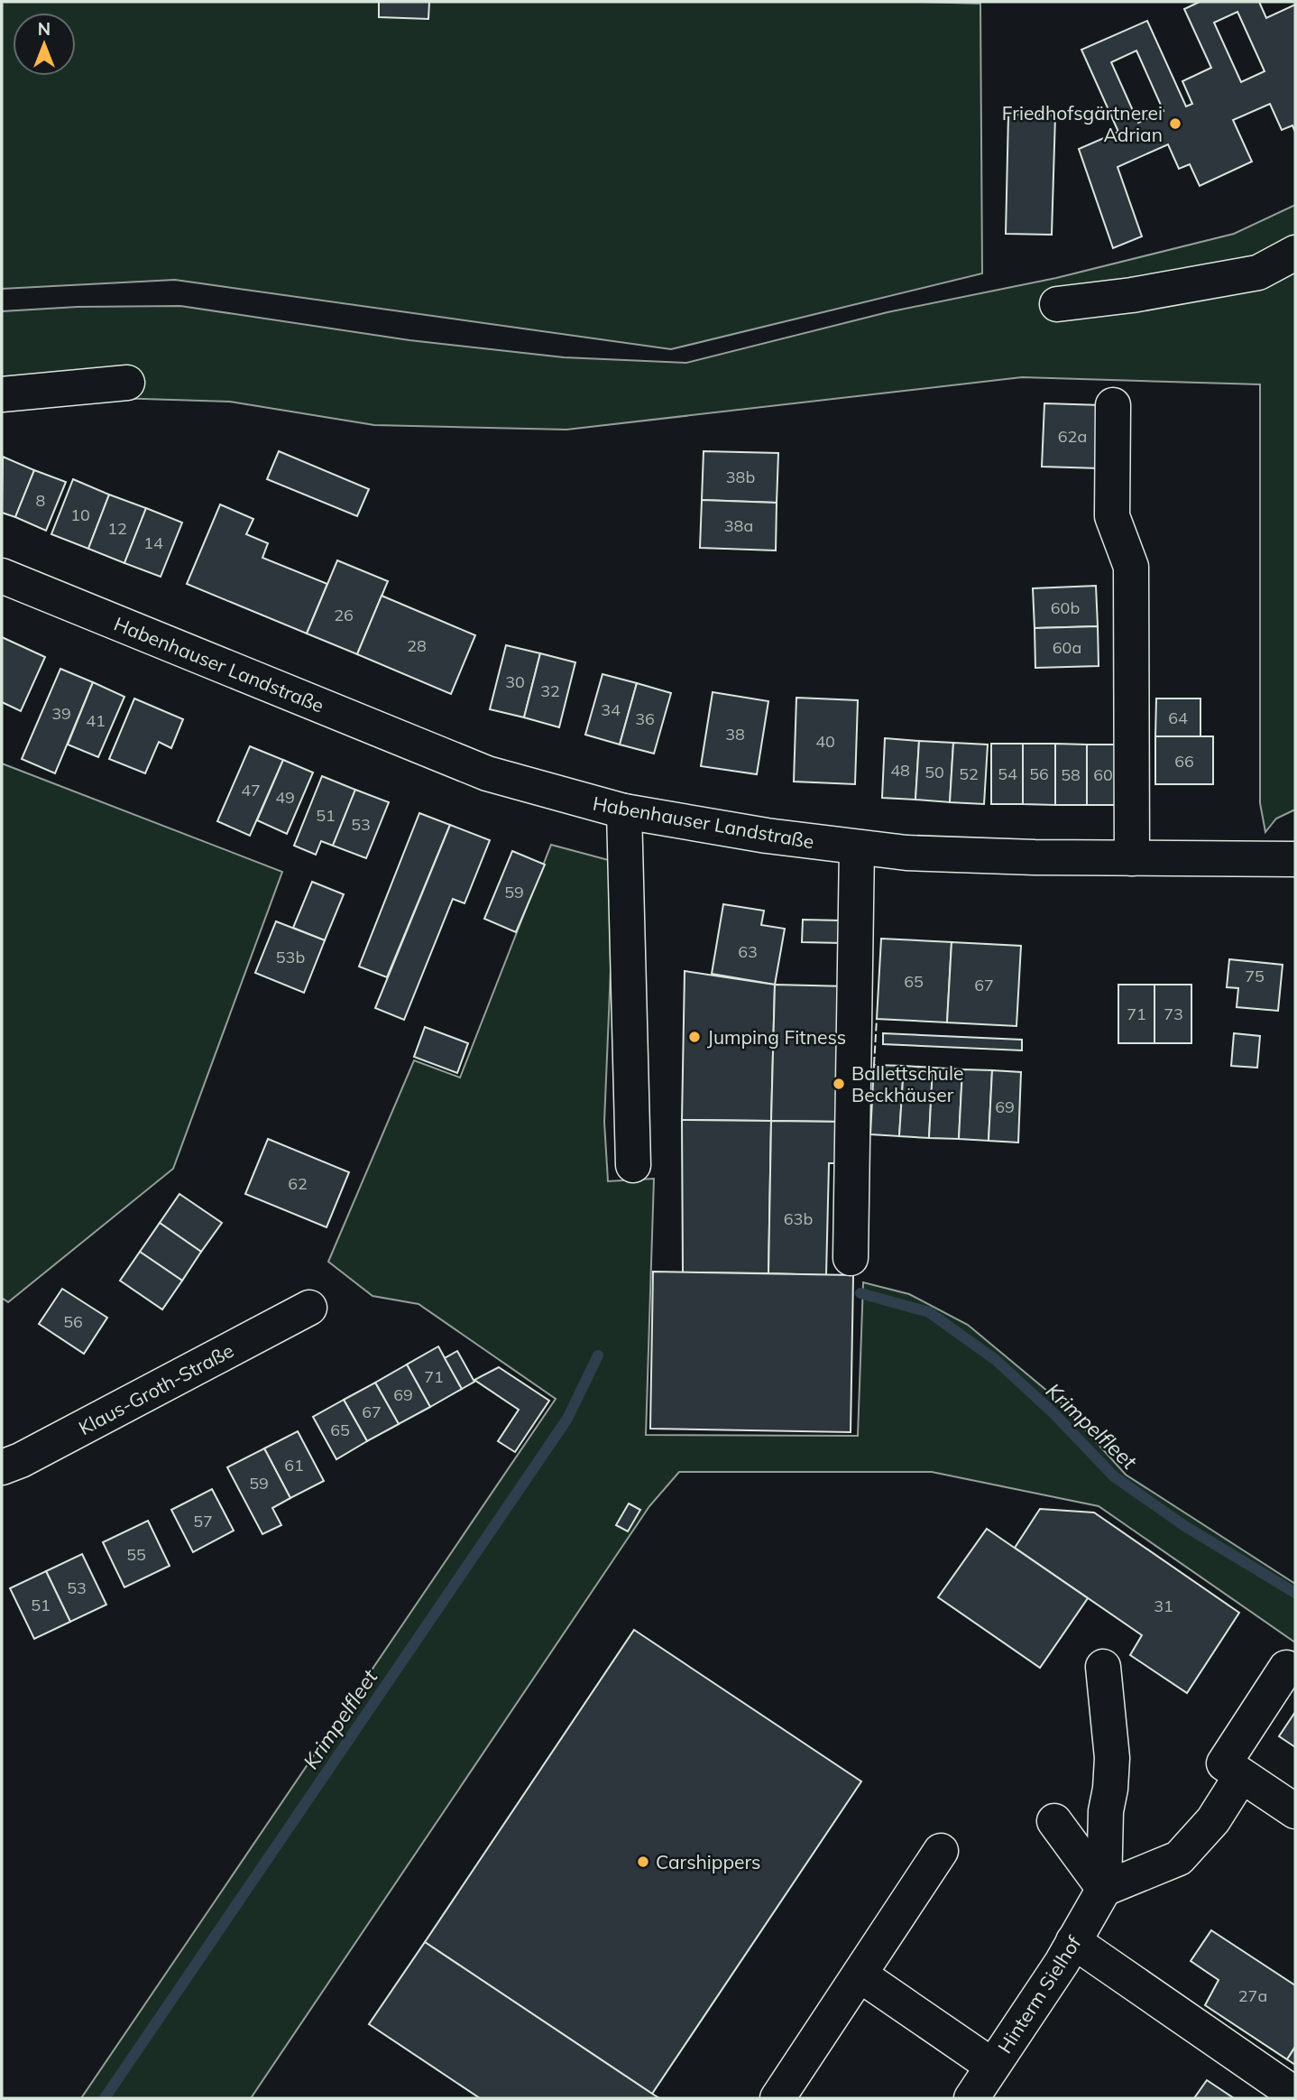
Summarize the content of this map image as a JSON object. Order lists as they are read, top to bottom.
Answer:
{
  "streets": {
    "street": ["Habenhauser Landstraße", "Klaus-Groth-Straße", "Hinterm Sielhof"]
  },
  "water": ["Krimpelfleet"],
  "places": [
    "Friedhofsgärtnerei Adrian",
    "Jumping Fitness",
    "Ballettschule Beckhäuser",
    "Carshippers"
  ],
  "house_numbers": [
    "62a",
    "38b",
    "8",
    "10",
    "38a",
    "12",
    "14",
    "60b",
    "26",
    "28",
    "60a",
    "30",
    "32",
    "34",
    "39",
    "64",
    "36",
    "41",
    "38",
    "40",
    "66",
    "48",
    "50",
    "52",
    "54",
    "56",
    "58",
    "60",
    "47",
    "49",
    "51",
    "53",
    "59",
    "63",
    "53b",
    "75",
    "65",
    "67",
    "71",
    "73",
    "69",
    "62",
    "63b",
    "56",
    "71",
    "69",
    "67",
    "65",
    "61",
    "59",
    "57",
    "55",
    "53",
    "51",
    "31",
    "27a"
  ],
  "north": "top"
}
